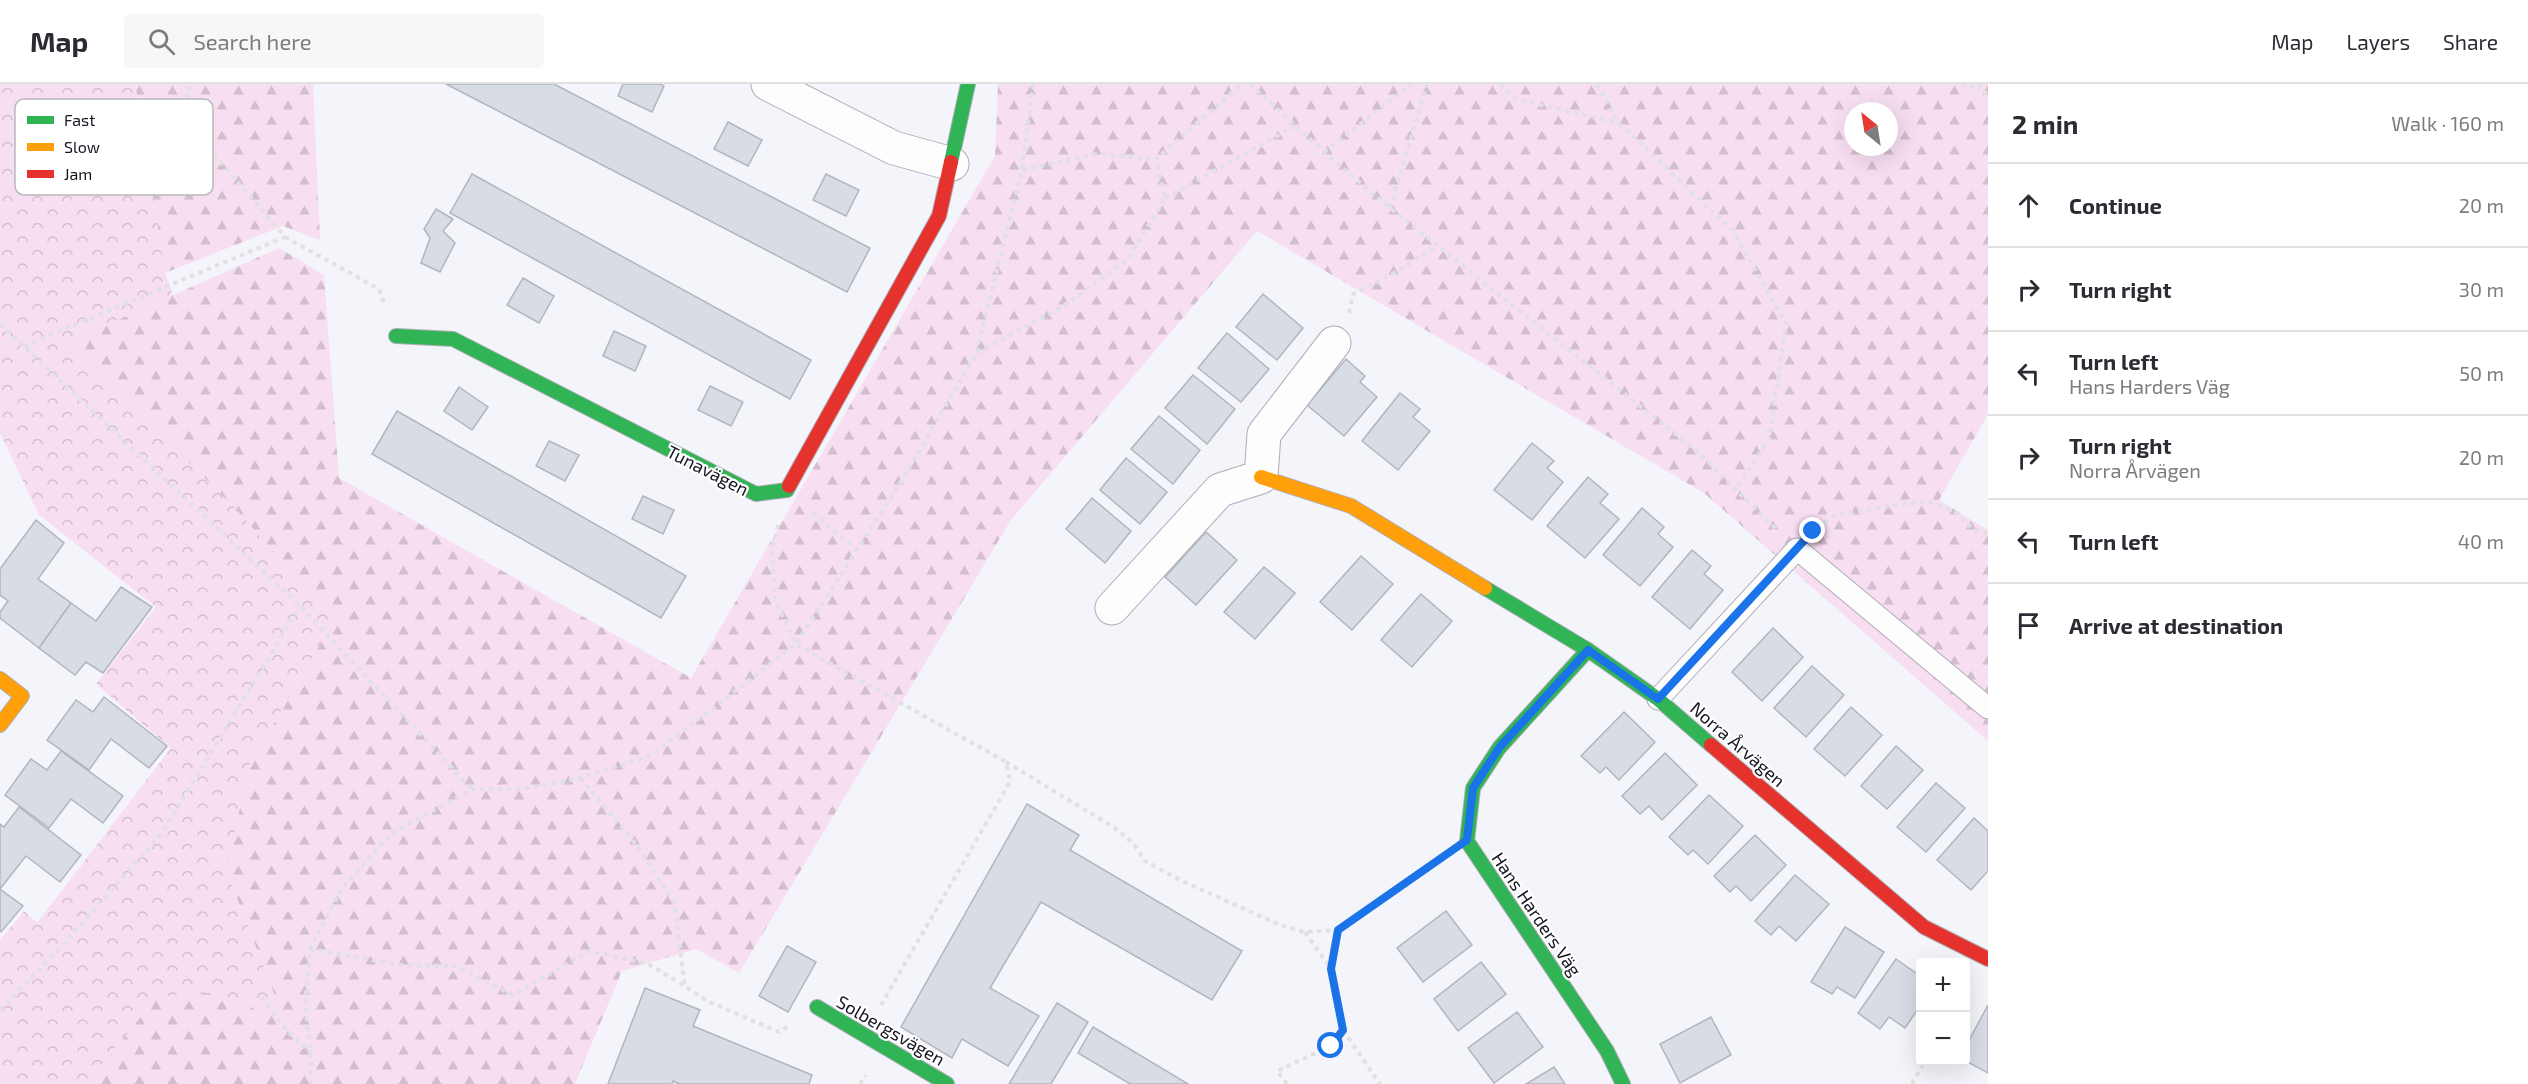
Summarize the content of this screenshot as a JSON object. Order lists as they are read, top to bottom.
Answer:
{
  "streets": {
    "street": [
      "Tunavägen",
      "Norra Årvägen",
      "Hans Harders Väg",
      "Solbergsvägen"
    ]
  },
  "legend": ["Fast", "Slow", "Jam"],
  "north": "top left",
  "page": {
    "header": "Map",
    "search": "Search here",
    "nav": ["Map", "Layers", "Share"],
    "heading": ["2 min", "Walk · 160 m"],
    "list": [
      ["Continue", "20 m"],
      ["Turn right", "30 m"],
      ["Turn left", "Hans Harders Väg", "50 m"],
      ["Turn right", "Norra Årvägen", "20 m"],
      ["Turn left", "40 m"],
      "Arrive at destination"
    ],
    "map_buttons": ["+", "−"]
  }
}
